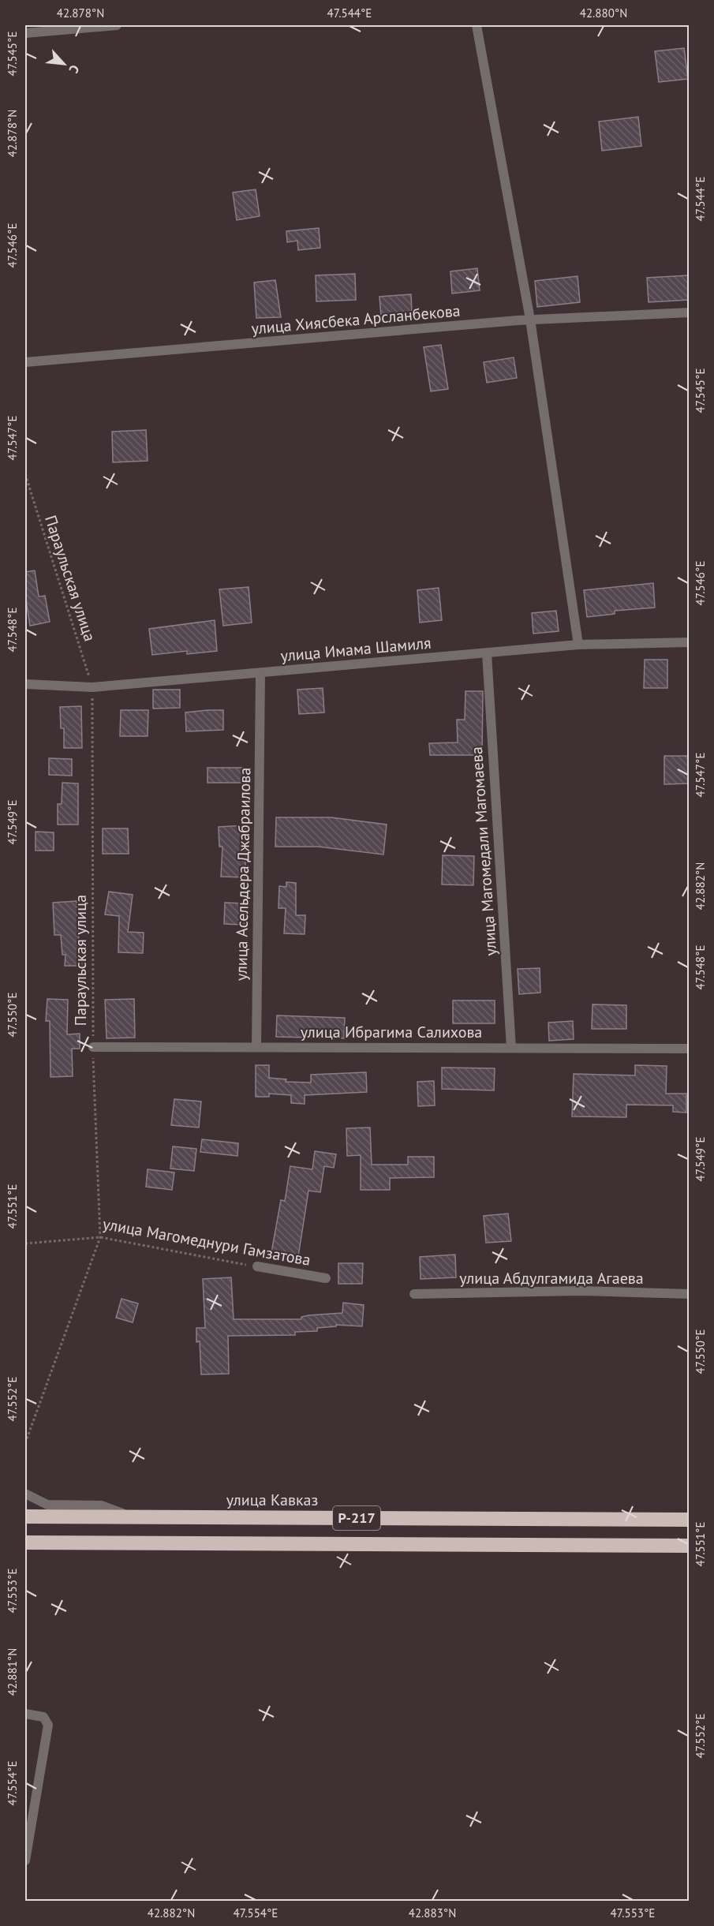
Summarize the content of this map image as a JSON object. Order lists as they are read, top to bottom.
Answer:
{
  "streets": {
    "highway": ["улица Кавказ", "Р-217"],
    "street": [
      "улица Хиясбека Арсланбекова",
      "улица Имама Шамиля",
      "улица Магомедали Магомаева",
      "улица Асельдера Джабраилова",
      "улица Ибрагима Салихова",
      "улица Магомеднури Гамзатова",
      "улица Абдулгамида Агаева"
    ],
    "path": ["Параульская улица"]
  },
  "crossings": [
    ["Параульская улица", "улица Имама Шамиля"],
    ["Параульская улица", "улица Ибрагима Салихова"],
    ["Параульская улица", "улица Магомеднури Гамзатова"],
    ["улица Имама Шамиля", "улица Магомедали Магомаева"],
    ["улица Имама Шамиля", "улица Асельдера Джабраилова"],
    ["улица Магомедали Магомаева", "улица Ибрагима Салихова"],
    ["улица Асельдера Джабраилова", "улица Ибрагима Салихова"]
  ],
  "north": "bottom right",
  "coordinates": [
    "42.878°N",
    "47.544°E",
    "42.880°N",
    "47.545°E",
    "47.546°E",
    "47.547°E",
    "47.548°E",
    "47.549°E",
    "42.882°N",
    "47.550°E",
    "47.551°E",
    "47.552°E",
    "47.553°E",
    "42.881°N",
    "47.554°E",
    "42.883°N"
  ]
}
